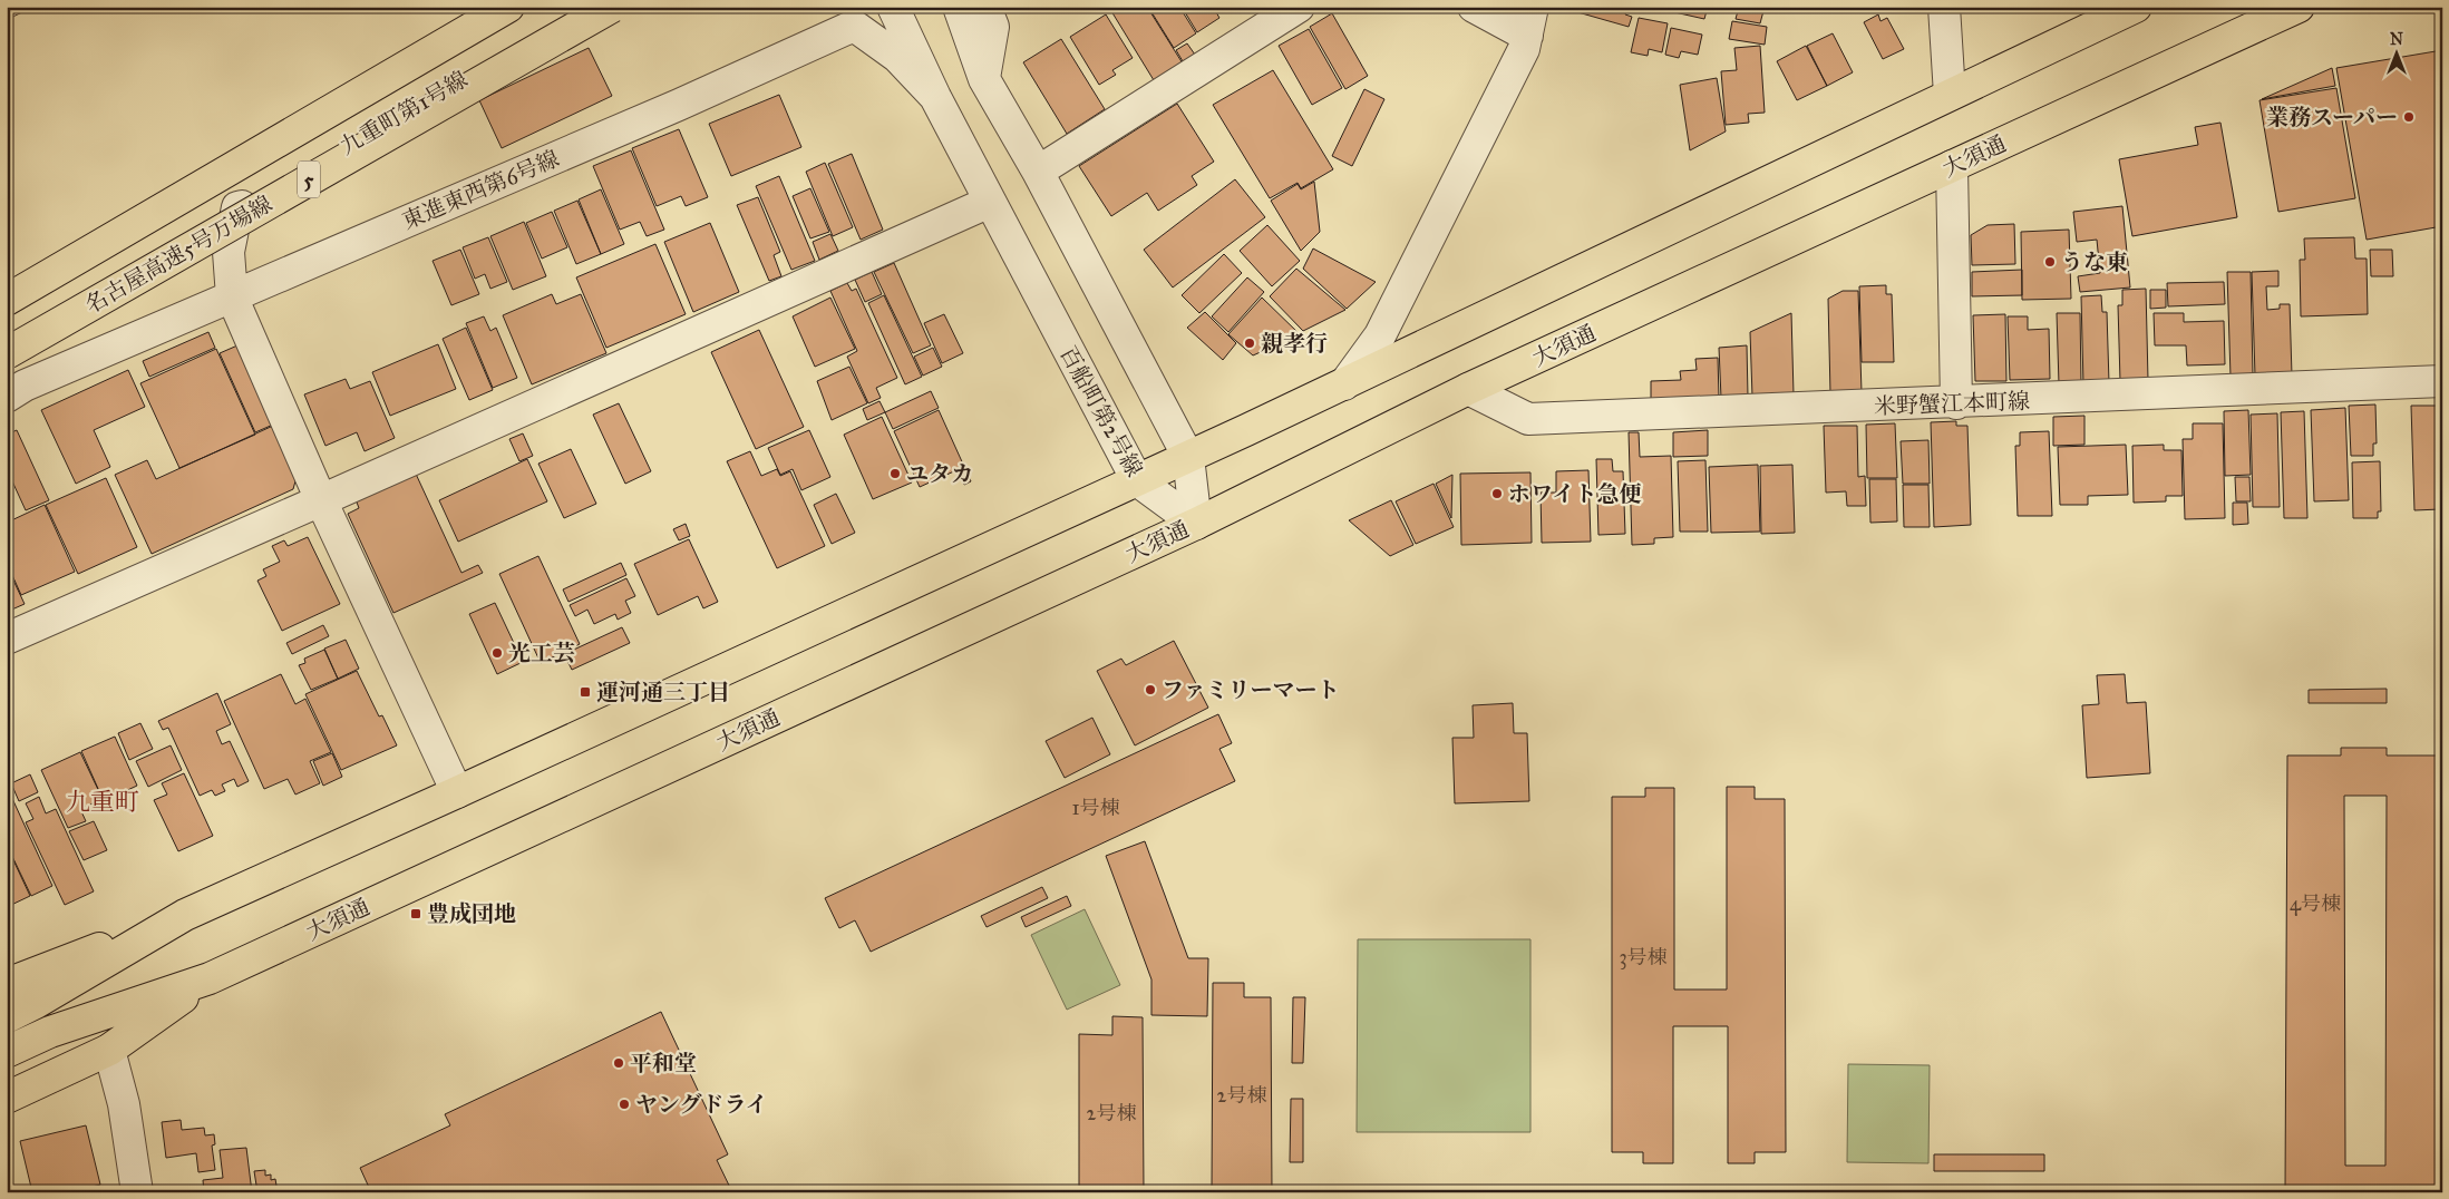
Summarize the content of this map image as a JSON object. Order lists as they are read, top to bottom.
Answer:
{
  "streets": {
    "main road": ["大須通", "5", "名古屋高速5号万場線"],
    "street": [
      "九重町第1号線",
      "東進東西第6号線",
      "米野蟹江本町線",
      "百船町第2号線"
    ]
  },
  "crossings": [
    ["九重町第1号線", "東進東西第6号線"],
    ["大須通", "米野蟹江本町線"],
    ["大須通", "百船町第2号線"],
    ["東進東西第6号線", "百船町第2号線"]
  ],
  "districts": ["九重町"],
  "places": {
    "other": [
      "業務スーパー",
      "うな東",
      "親孝行",
      "ユタカ",
      "ホワイト急便",
      "光工芸",
      "ファミリーマート",
      "平和堂",
      "ヤングドライ"
    ],
    "transit": ["運河通三丁目", "豊成団地"]
  },
  "house_numbers": [
    "1号棟",
    "4号棟",
    "3号棟",
    "2号棟",
    "2号棟"
  ],
  "north": "top"
}
